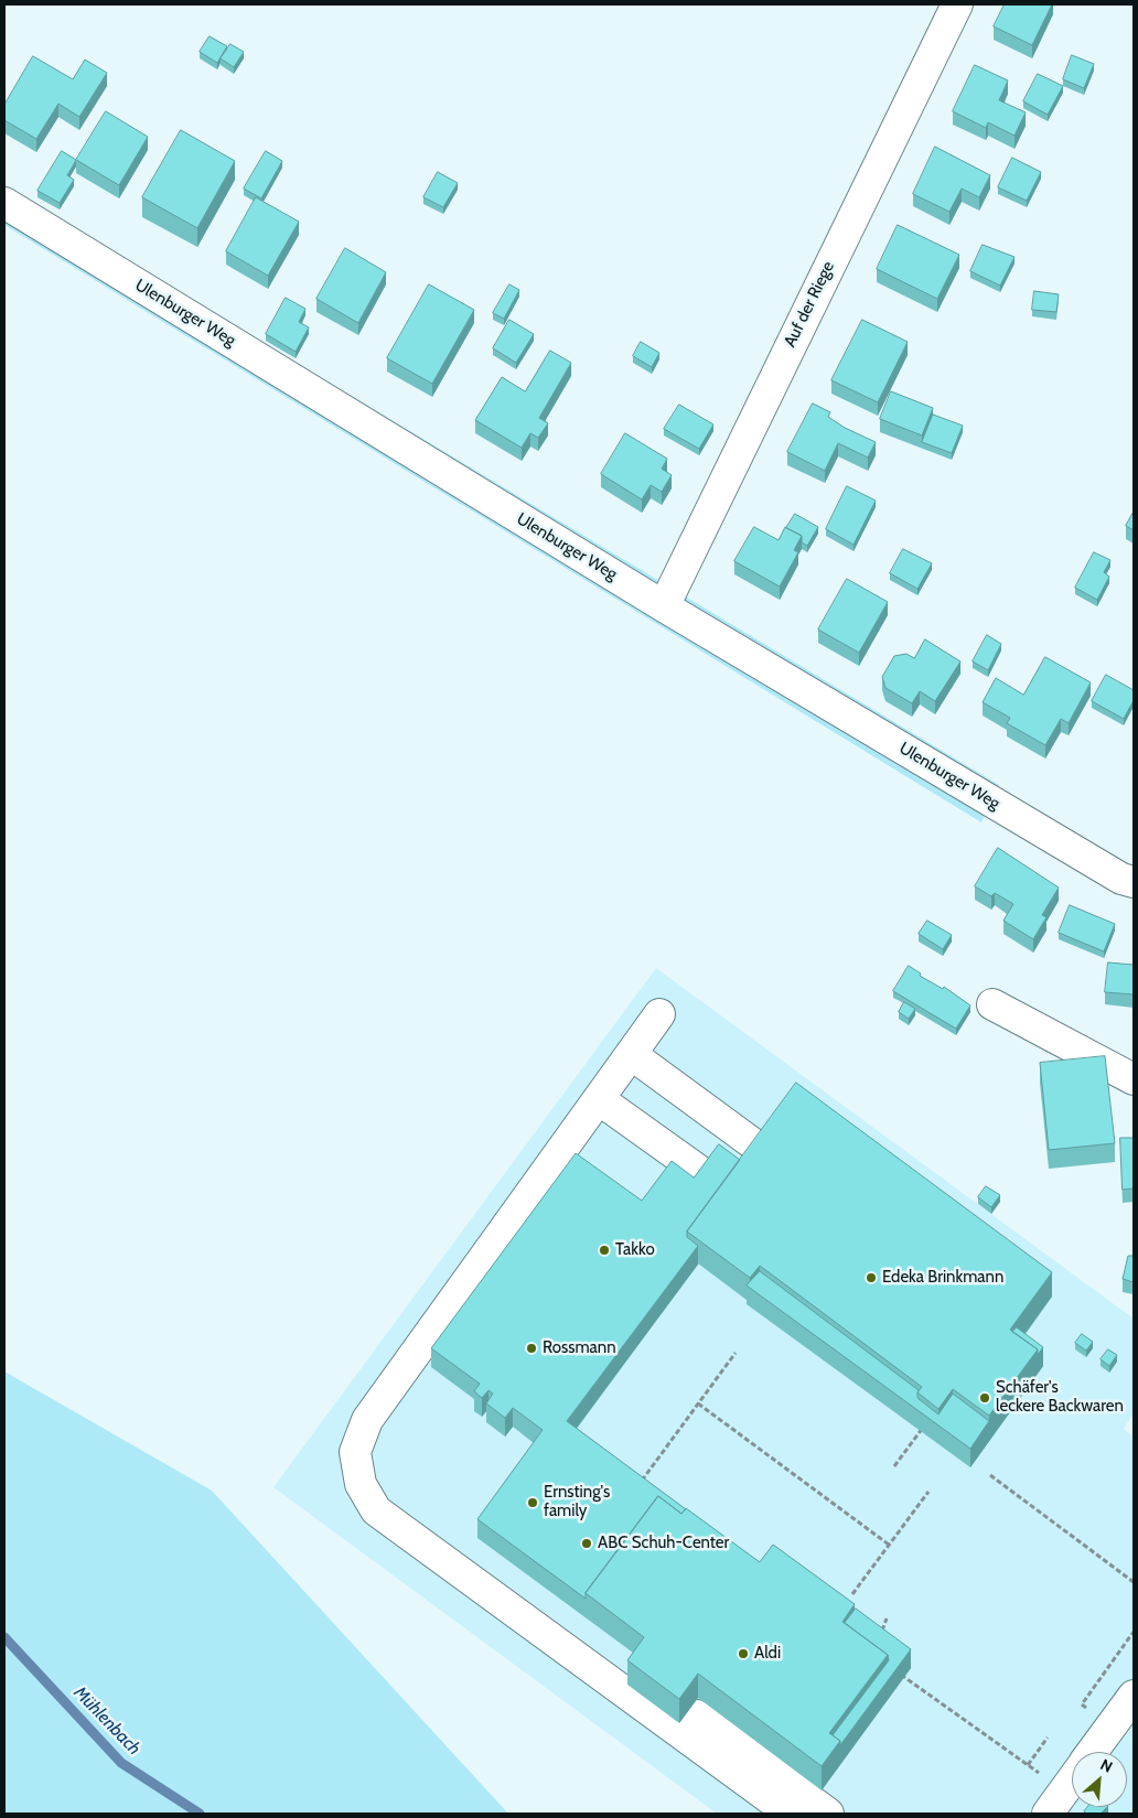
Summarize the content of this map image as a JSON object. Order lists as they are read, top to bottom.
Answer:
{
  "streets": {
    "street": ["Auf der Riege", "Ulenburger Weg"]
  },
  "crossings": [
    ["Auf der Riege", "Ulenburger Weg"]
  ],
  "water": ["Mühlenbach"],
  "places": [
    "Takko",
    "Edeka Brinkmann",
    "Rossmann",
    "Schäfer's leckere Backwaren",
    "Ernsting's family",
    "ABC Schuh-Center",
    "Aldi"
  ],
  "north": "top right"
}
